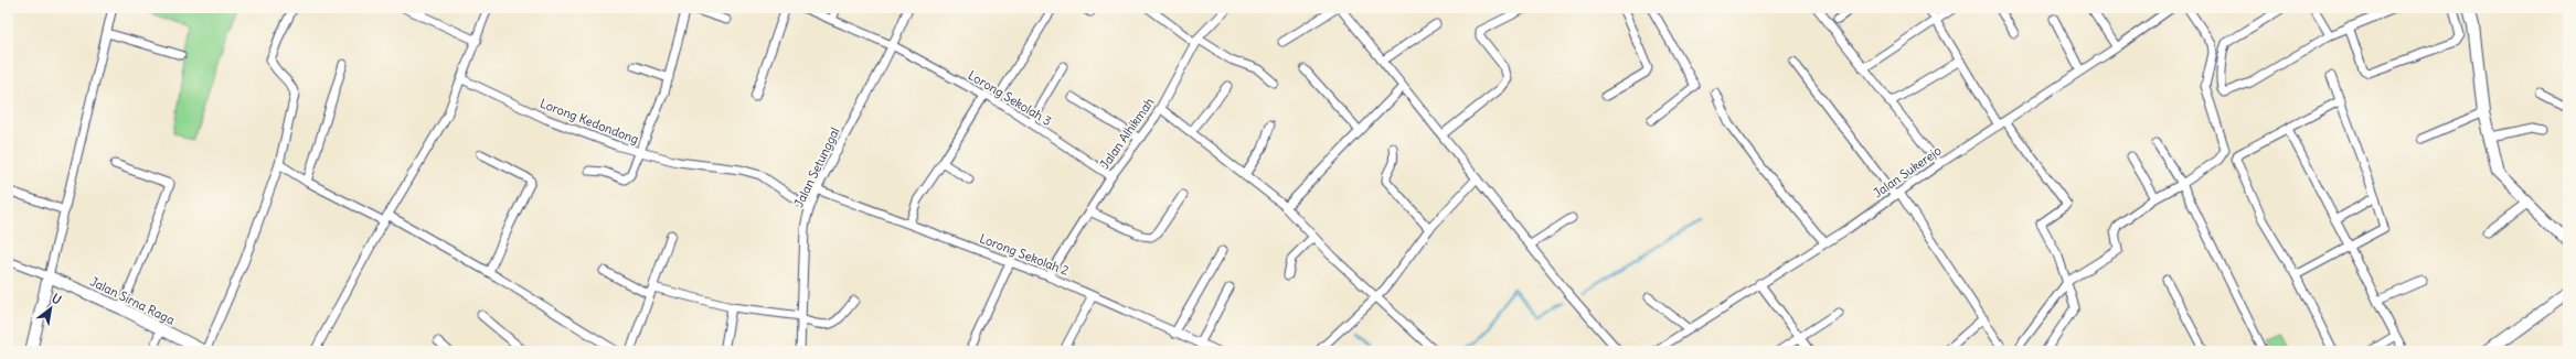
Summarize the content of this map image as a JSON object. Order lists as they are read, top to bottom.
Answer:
{
  "streets": {
    "street": [
      "Lorong Sekolah 3",
      "Lorong Kedondong",
      "Jalan Alhikmah",
      "Jalan Setunggal",
      "Jalan Sukerejo",
      "Lorong Sekolah 2",
      "Jalan Sirna Raga"
    ]
  },
  "crossings": [
    ["Lorong Sekolah 3", "Jalan Alhikmah"],
    ["Lorong Sekolah 3", "Jalan Setunggal"],
    ["Lorong Kedondong", "Jalan Setunggal"],
    ["Jalan Alhikmah", "Lorong Sekolah 2"],
    ["Jalan Setunggal", "Lorong Sekolah 2"]
  ],
  "north": "top right"
}
